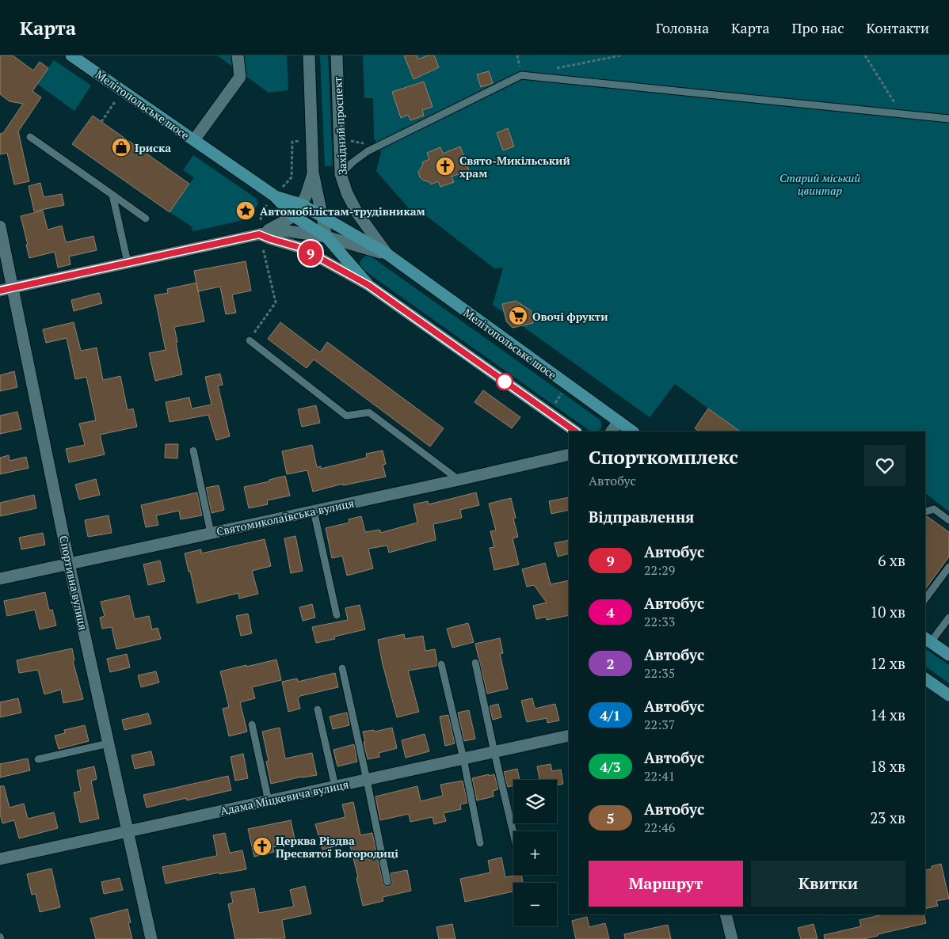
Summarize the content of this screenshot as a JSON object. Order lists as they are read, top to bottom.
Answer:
{
  "streets": {
    "main road": ["Мелітопольське шосе"],
    "street": [
      "Західний проспект",
      "Святомиколаївська вулиця",
      "Спортивна вулиця",
      "Адама Міцкевича вулиця"
    ]
  },
  "crossings": [
    ["Мелітопольське шосе", "Західний проспект"],
    ["Святомиколаївська вулиця", "Спортивна вулиця"],
    ["Спортивна вулиця", "Адама Міцкевича вулиця"]
  ],
  "parks": ["Старий міський цвинтар"],
  "places": {
    "shop": ["Іриска"],
    "church": ["Свято-Микільський храм", "Церква Різдва Пресвятої Богородиці"],
    "place": ["Автомобілістам-трудівникам"],
    "supermarket": ["Овочі фрукти"]
  },
  "lines": ["bus line 9"],
  "page": {
    "header": "Карта",
    "nav": [
      "Головна",
      "Карта",
      "Про нас",
      "Контакти"
    ],
    "on_map": "9",
    "heading": [
      ["Спорткомплекс", "Автобус"],
      "Відправлення"
    ],
    "list": [
      {
        "mark": "9",
        "name": "Автобус",
        "note": "22:29",
        "value": "6 хв"
      },
      {
        "mark": "4",
        "name": "Автобус",
        "note": "22:33",
        "value": "10 хв"
      },
      {
        "mark": "2",
        "name": "Автобус",
        "note": "22:35",
        "value": "12 хв"
      },
      {
        "mark": "4/1",
        "name": "Автобус",
        "note": "22:37",
        "value": "14 хв"
      },
      {
        "mark": "4/3",
        "name": "Автобус",
        "note": "22:41",
        "value": "18 хв"
      },
      {
        "mark": "5",
        "name": "Автобус",
        "note": "22:46",
        "value": "23 хв"
      }
    ],
    "map_buttons": ["+", "−"],
    "buttons": ["Маршрут", "Квитки"]
  }
}
